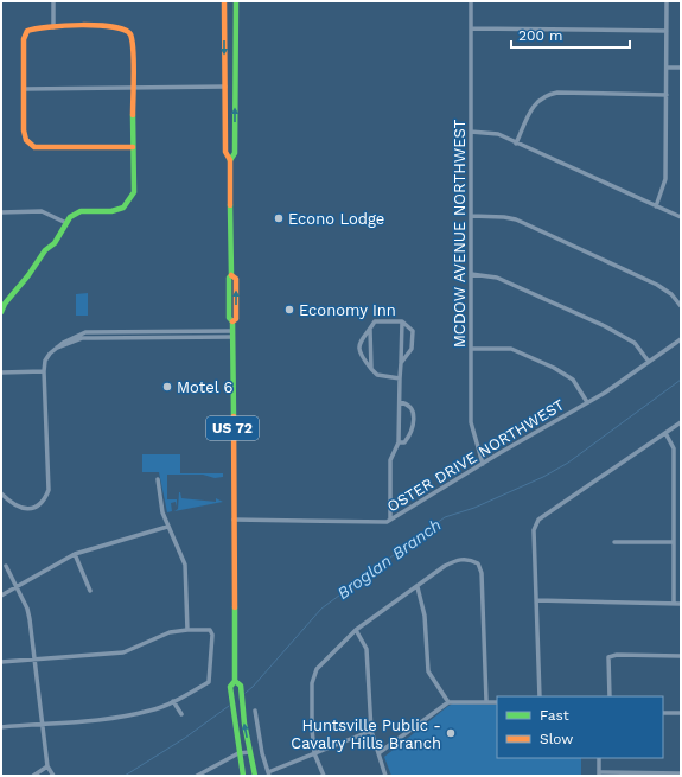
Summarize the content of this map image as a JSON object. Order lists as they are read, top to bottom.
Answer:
{
  "streets": {
    "main road": ["US 72"],
    "street": ["MCDOW AVENUE NORTHWEST", "OSTER DRIVE NORTHWEST"]
  },
  "crossings": [
    ["MCDOW AVENUE NORTHWEST", "OSTER DRIVE NORTHWEST"],
    ["US 72", "OSTER DRIVE NORTHWEST"]
  ],
  "water": ["Broglan Branch"],
  "places": [
    "Econo Lodge",
    "Economy Inn",
    "Motel 6",
    "Huntsville Public - Cavalry Hills Branch"
  ],
  "legend": ["Fast", "Slow"],
  "scale_bar": "200 m"
}
